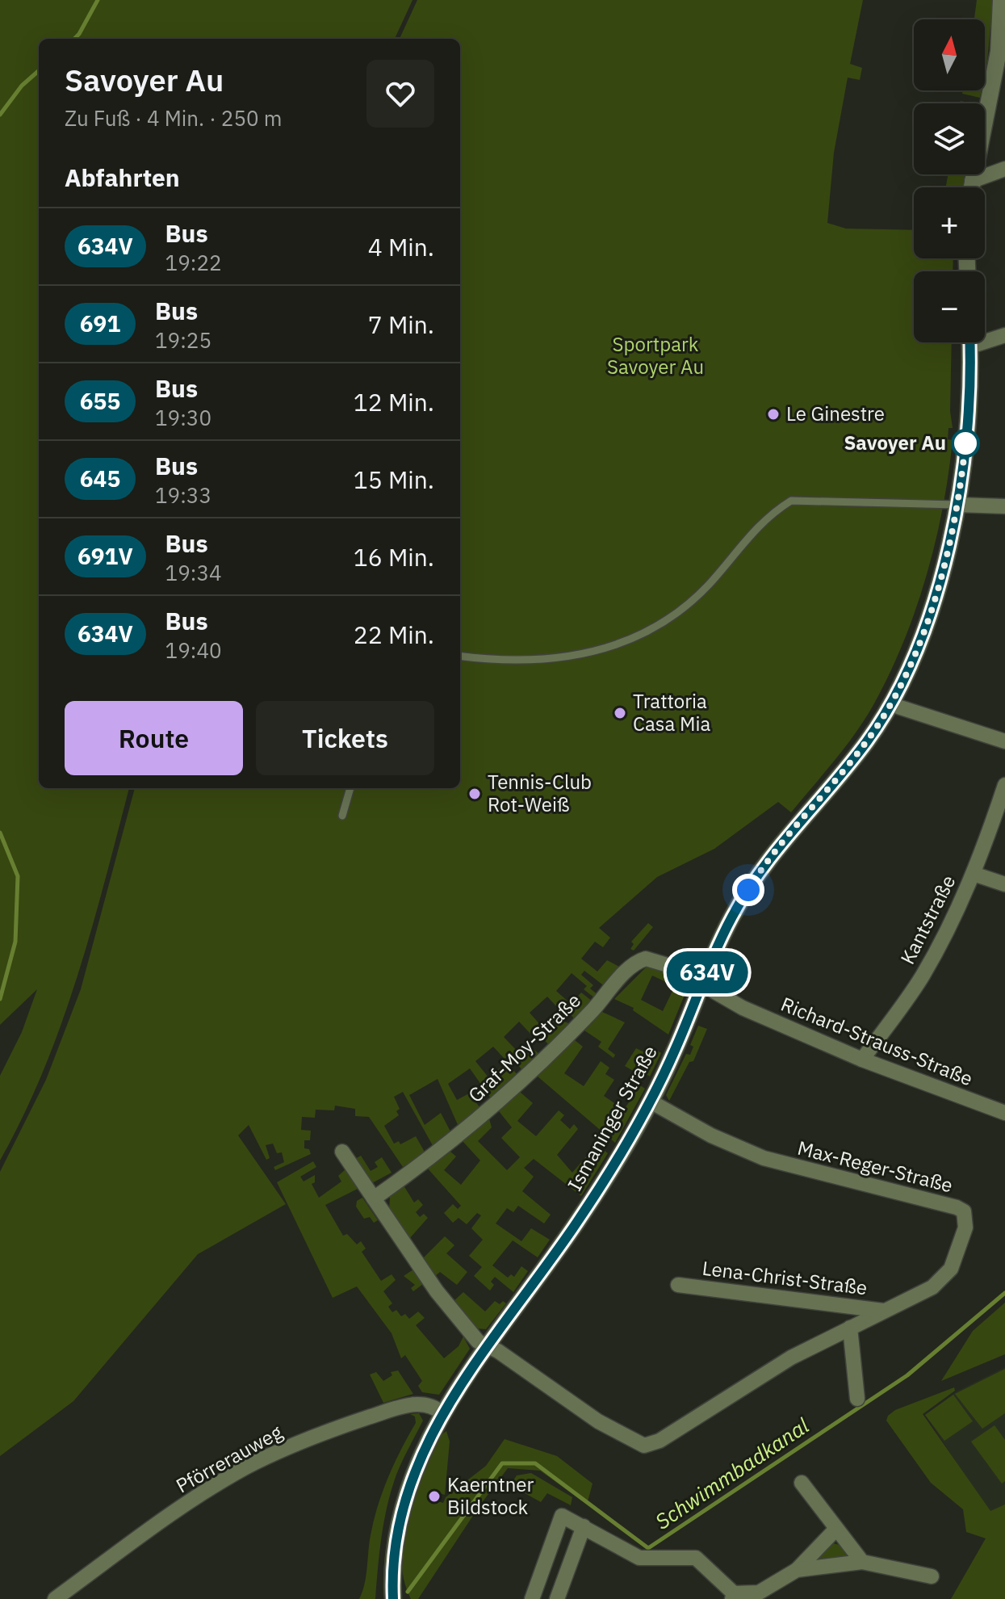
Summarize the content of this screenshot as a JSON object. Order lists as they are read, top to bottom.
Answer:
{
  "streets": {
    "street": [
      "Kantstraße",
      "Richard-Strauss-Straße",
      "Graf-Moy-Straße",
      "Ismaninger Straße",
      "Max-Reger-Straße",
      "Lena-Christ-Straße",
      "Pförrerauweg"
    ]
  },
  "crossings": [
    ["Kantstraße", "Richard-Strauss-Straße"],
    ["Richard-Strauss-Straße", "Graf-Moy-Straße"],
    ["Richard-Strauss-Straße", "Ismaninger Straße"],
    ["Graf-Moy-Straße", "Ismaninger Straße"],
    ["Ismaninger Straße", "Max-Reger-Straße"],
    ["Ismaninger Straße", "Pförrerauweg"],
    ["Max-Reger-Straße", "Lena-Christ-Straße"]
  ],
  "water": ["Schwimmbadkanal"],
  "parks": ["Sportpark Savoyer Au"],
  "places": [
    "Le Ginestre",
    "Savoyer Au",
    "Trattoria Casa Mia",
    "Tennis-Club Rot-Weiß",
    "Kaerntner Bildstock"
  ],
  "lines": ["bus line 634V"],
  "north": "top",
  "page": {
    "on_map": "634V",
    "map_buttons": ["+", "−"],
    "heading": [
      ["Savoyer Au", "Zu Fuß · 4 Min. · 250 m"],
      "Abfahrten"
    ],
    "list": [
      {
        "mark": "634V",
        "name": "Bus",
        "note": "19:22",
        "value": "4 Min."
      },
      {
        "mark": "691",
        "name": "Bus",
        "note": "19:25",
        "value": "7 Min."
      },
      {
        "mark": "655",
        "name": "Bus",
        "note": "19:30",
        "value": "12 Min."
      },
      {
        "mark": "645",
        "name": "Bus",
        "note": "19:33",
        "value": "15 Min."
      },
      {
        "mark": "691V",
        "name": "Bus",
        "note": "19:34",
        "value": "16 Min."
      },
      {
        "mark": "634V",
        "name": "Bus",
        "note": "19:40",
        "value": "22 Min."
      }
    ],
    "buttons": ["Route", "Tickets"]
  }
}
